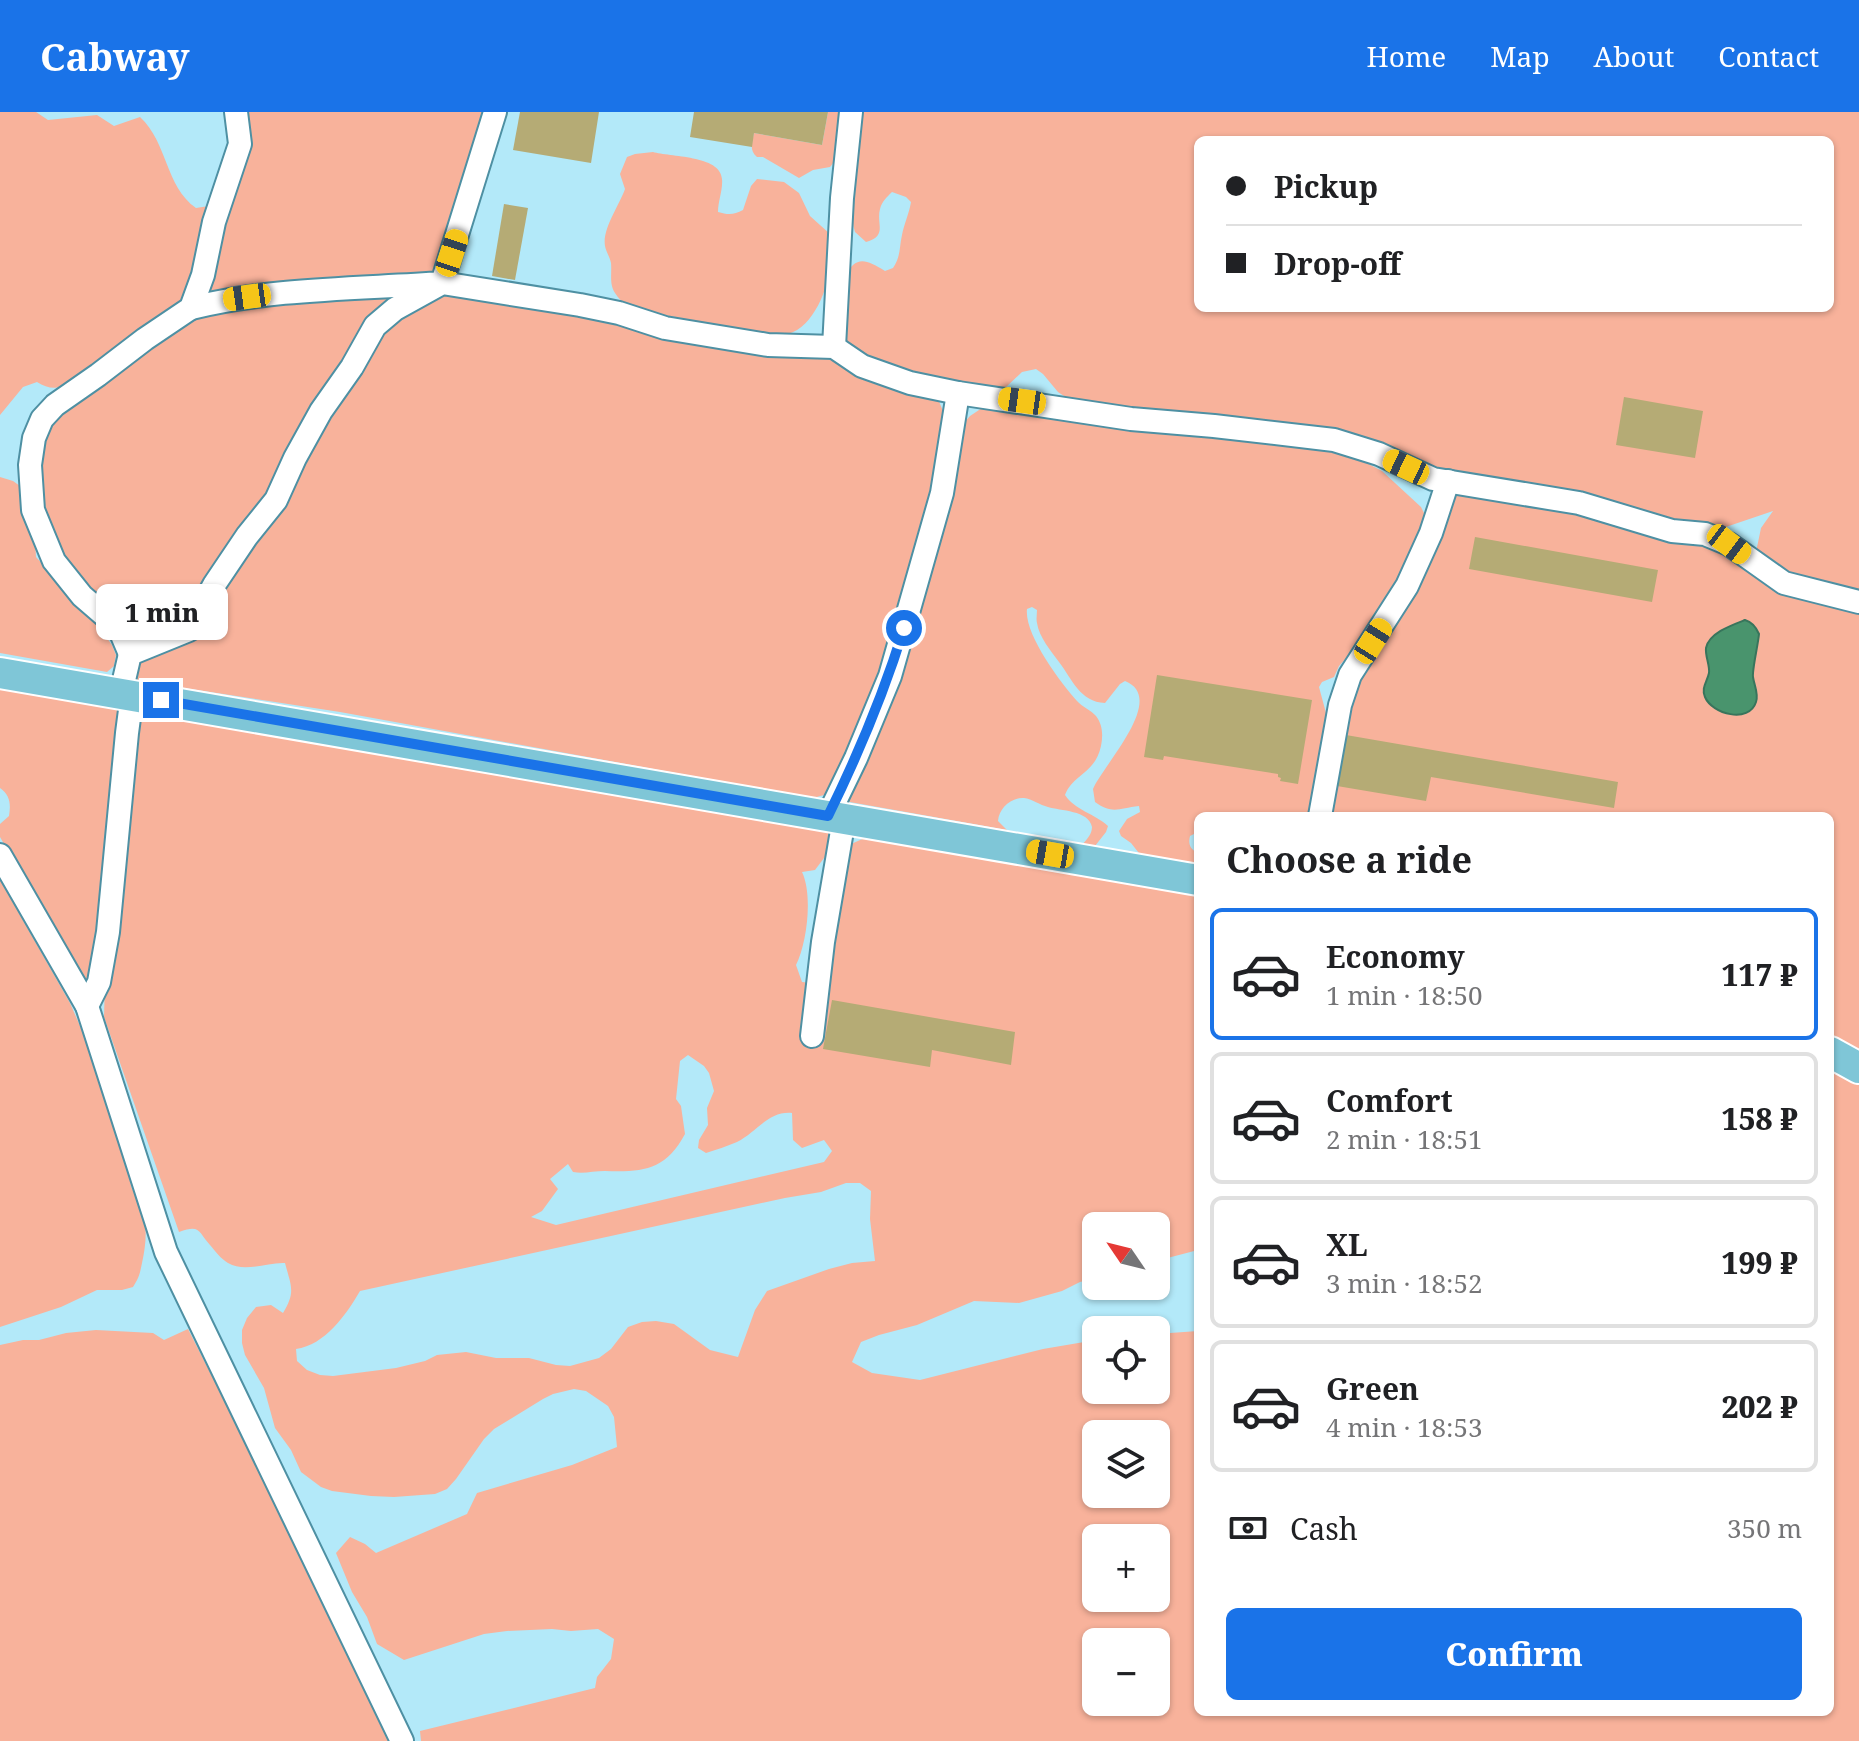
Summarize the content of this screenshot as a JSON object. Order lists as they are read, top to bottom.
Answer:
{
  "north": "top left",
  "page": {
    "header": "Cabway",
    "nav": [
      "Home",
      "Map",
      "About",
      "Contact"
    ],
    "banner": ["Pickup", "Drop-off"],
    "bubble": "1 min",
    "heading": "Choose a ride",
    "list": [
      {
        "name": "Economy",
        "note": "1 min · 18:50",
        "value": "117 ₽"
      },
      {
        "name": "Comfort",
        "note": "2 min · 18:51",
        "value": "158 ₽"
      },
      {
        "name": "XL",
        "note": "3 min · 18:52",
        "value": "199 ₽"
      },
      {
        "name": "Green",
        "note": "4 min · 18:53",
        "value": "202 ₽"
      }
    ],
    "map_buttons": ["+", "−"],
    "pay": ["Cash", "350 m"],
    "buttons": "Confirm"
  }
}
